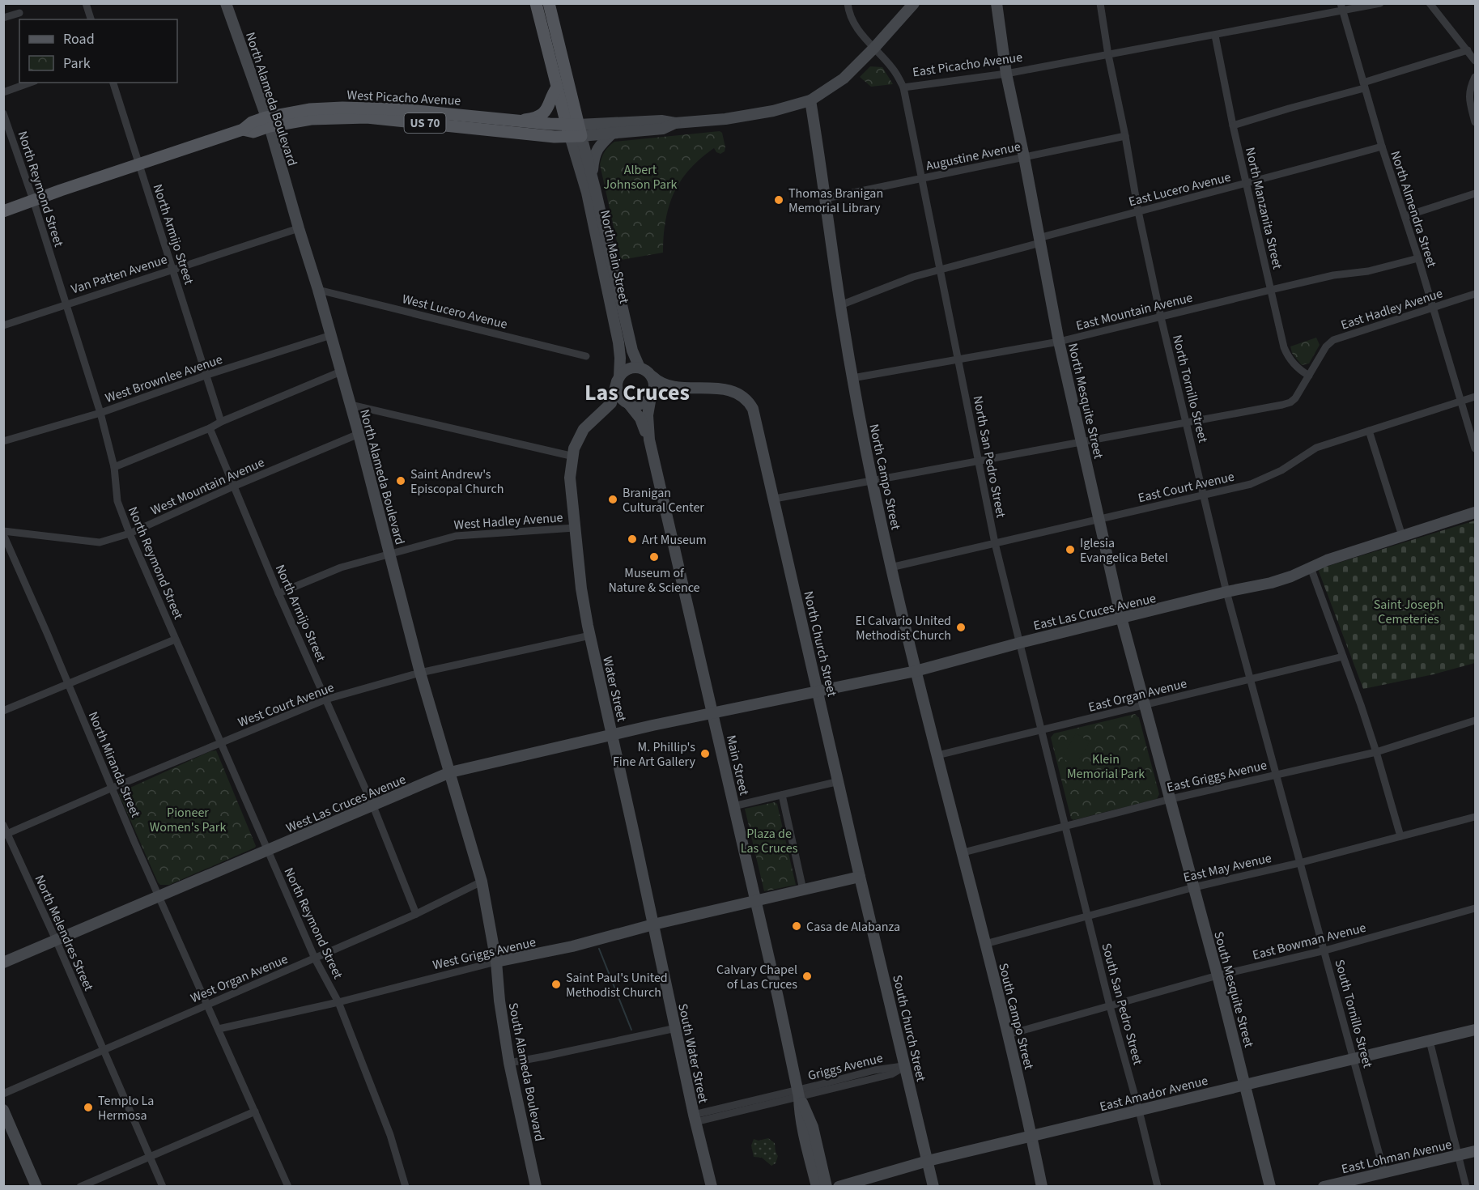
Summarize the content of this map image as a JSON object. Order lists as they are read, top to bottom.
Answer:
{
  "streets": {
    "main road": ["West Picacho Avenue", "US 70", "North Main Street"],
    "street": [
      "East Picacho Avenue",
      "North Alameda Boulevard",
      "Augustine Avenue",
      "North Reymond Street",
      "East Lucero Avenue",
      "North Manzanita Street",
      "North Almendra Street",
      "North Armijo Street",
      "Van Patten Avenue",
      "East Hadley Avenue",
      "West Lucero Avenue",
      "East Mountain Avenue",
      "West Brownlee Avenue",
      "North Tornillo Street",
      "North Mesquite Street",
      "North San Pedro Street",
      "North Campo Street",
      "West Mountain Avenue",
      "East Court Avenue",
      "West Hadley Avenue",
      "East Las Cruces Avenue",
      "North Church Street",
      "Water Street",
      "East Organ Avenue",
      "West Court Avenue",
      "North Miranda Street",
      "Main Street",
      "East Griggs Avenue",
      "West Las Cruces Avenue",
      "East May Avenue",
      "North Melendres Street",
      "East Bowman Avenue",
      "West Griggs Avenue",
      "West Organ Avenue",
      "South Mesquite Street",
      "South San Pedro Street",
      "South Tornillo Street",
      "South Campo Street",
      "South Church Street",
      "South Water Street",
      "Griggs Avenue",
      "South Alameda Boulevard",
      "East Amador Avenue",
      "East Lohman Avenue"
    ]
  },
  "crossings": [
    ["East Picacho Avenue", "North Manzanita Street"],
    ["East Picacho Avenue", "North Almendra Street"],
    ["East Picacho Avenue", "North Tornillo Street"],
    ["East Picacho Avenue", "North Mesquite Street"],
    ["East Picacho Avenue", "North San Pedro Street"],
    ["West Picacho Avenue", "North Alameda Boulevard"],
    ["West Picacho Avenue", "North Reymond Street"],
    ["West Picacho Avenue", "North Armijo Street"],
    ["West Picacho Avenue", "North Main Street"],
    ["North Alameda Boulevard", "Van Patten Avenue"],
    ["North Alameda Boulevard", "West Lucero Avenue"],
    ["North Alameda Boulevard", "West Brownlee Avenue"],
    ["North Alameda Boulevard", "West Mountain Avenue"],
    ["North Alameda Boulevard", "West Hadley Avenue"],
    ["North Alameda Boulevard", "West Court Avenue"],
    ["North Alameda Boulevard", "West Las Cruces Avenue"],
    ["North Alameda Boulevard", "West Griggs Avenue"],
    ["North Alameda Boulevard", "West Organ Avenue"],
    ["North Alameda Boulevard", "South Alameda Boulevard"],
    ["Augustine Avenue", "North Tornillo Street"],
    ["Augustine Avenue", "North Mesquite Street"],
    ["Augustine Avenue", "North San Pedro Street"],
    ["Augustine Avenue", "North Campo Street"],
    ["North Reymond Street", "Van Patten Avenue"],
    ["North Reymond Street", "West Brownlee Avenue"],
    ["North Reymond Street", "West Mountain Avenue"],
    ["North Reymond Street", "West Court Avenue"],
    ["North Reymond Street", "West Las Cruces Avenue"],
    ["North Reymond Street", "West Griggs Avenue"],
    ["North Reymond Street", "West Organ Avenue"],
    ["East Lucero Avenue", "North Manzanita Street"],
    ["East Lucero Avenue", "North Almendra Street"],
    ["East Lucero Avenue", "North Tornillo Street"],
    ["East Lucero Avenue", "North Mesquite Street"],
    ["East Lucero Avenue", "North San Pedro Street"],
    ["East Lucero Avenue", "North Campo Street"],
    ["North Manzanita Street", "East Hadley Avenue"],
    ["North Manzanita Street", "East Mountain Avenue"],
    ["North Almendra Street", "East Hadley Avenue"],
    ["North Almendra Street", "East Mountain Avenue"],
    ["North Almendra Street", "East Court Avenue"],
    ["North Armijo Street", "Van Patten Avenue"],
    ["North Armijo Street", "West Brownlee Avenue"],
    ["North Armijo Street", "West Mountain Avenue"],
    ["North Armijo Street", "West Hadley Avenue"],
    ["North Armijo Street", "West Court Avenue"],
    ["North Armijo Street", "West Las Cruces Avenue"],
    ["North Armijo Street", "West Organ Avenue"],
    ["North Main Street", "North Church Street"],
    ["North Main Street", "Water Street"],
    ["North Main Street", "Main Street"],
    ["East Hadley Avenue", "North Tornillo Street"],
    ["East Hadley Avenue", "North Mesquite Street"],
    ["East Hadley Avenue", "North San Pedro Street"],
    ["East Hadley Avenue", "North Campo Street"],
    ["East Hadley Avenue", "North Church Street"],
    ["East Mountain Avenue", "North Tornillo Street"],
    ["East Mountain Avenue", "North Mesquite Street"],
    ["East Mountain Avenue", "North San Pedro Street"],
    ["East Mountain Avenue", "North Campo Street"],
    ["North Tornillo Street", "East Court Avenue"],
    ["North Tornillo Street", "East Las Cruces Avenue"],
    ["North Tornillo Street", "East Organ Avenue"],
    ["North Tornillo Street", "East Griggs Avenue"],
    ["North Tornillo Street", "South Tornillo Street"],
    ["North Mesquite Street", "East Court Avenue"],
    ["North Mesquite Street", "East Las Cruces Avenue"],
    ["North Mesquite Street", "East Organ Avenue"],
    ["North Mesquite Street", "East Griggs Avenue"],
    ["North Mesquite Street", "South Mesquite Street"],
    ["North San Pedro Street", "East Court Avenue"],
    ["North San Pedro Street", "East Las Cruces Avenue"],
    ["North San Pedro Street", "East Organ Avenue"],
    ["North San Pedro Street", "East Griggs Avenue"],
    ["North San Pedro Street", "South San Pedro Street"],
    ["North Campo Street", "East Court Avenue"],
    ["North Campo Street", "East Las Cruces Avenue"],
    ["North Campo Street", "East Organ Avenue"],
    ["North Campo Street", "East Griggs Avenue"],
    ["North Campo Street", "South Campo Street"],
    ["West Mountain Avenue", "North Miranda Street"],
    ["West Hadley Avenue", "Water Street"],
    ["East Las Cruces Avenue", "North Church Street"],
    ["East Las Cruces Avenue", "Main Street"],
    ["East Las Cruces Avenue", "West Las Cruces Avenue"],
    ["North Church Street", "Water Street"],
    ["North Church Street", "Main Street"],
    ["North Church Street", "South Church Street"],
    ["Water Street", "West Court Avenue"],
    ["Water Street", "Main Street"],
    ["Water Street", "West Las Cruces Avenue"],
    ["Water Street", "West Griggs Avenue"],
    ["Water Street", "South Water Street"],
    ["West Court Avenue", "North Miranda Street"],
    ["West Court Avenue", "North Melendres Street"],
    ["North Miranda Street", "West Las Cruces Avenue"],
    ["North Miranda Street", "West Griggs Avenue"],
    ["North Miranda Street", "West Organ Avenue"],
    ["Main Street", "West Las Cruces Avenue"],
    ["Main Street", "West Griggs Avenue"],
    ["Main Street", "Griggs Avenue"],
    ["East Griggs Avenue", "South Mesquite Street"],
    ["East Griggs Avenue", "South San Pedro Street"],
    ["East Griggs Avenue", "South Tornillo Street"],
    ["East Griggs Avenue", "South Campo Street"],
    ["West Las Cruces Avenue", "North Melendres Street"],
    ["East May Avenue", "South Mesquite Street"],
    ["East May Avenue", "South San Pedro Street"],
    ["East May Avenue", "South Tornillo Street"],
    ["East May Avenue", "South Campo Street"],
    ["North Melendres Street", "West Organ Avenue"],
    ["East Bowman Avenue", "South Mesquite Street"],
    ["East Bowman Avenue", "South San Pedro Street"],
    ["East Bowman Avenue", "South Tornillo Street"],
    ["East Bowman Avenue", "South Campo Street"],
    ["West Griggs Avenue", "South Water Street"],
    ["West Griggs Avenue", "South Alameda Boulevard"],
    ["South Mesquite Street", "East Amador Avenue"],
    ["South San Pedro Street", "East Amador Avenue"],
    ["South Tornillo Street", "East Amador Avenue"],
    ["South Tornillo Street", "East Lohman Avenue"],
    ["South Campo Street", "East Amador Avenue"],
    ["South Church Street", "Griggs Avenue"],
    ["South Church Street", "East Amador Avenue"],
    ["South Water Street", "Griggs Avenue"]
  ],
  "districts": ["Las Cruces"],
  "parks": [
    "Albert Johnson Park",
    "Saint Joseph Cemeteries",
    "Klein Memorial Park",
    "Pioneer Women's Park",
    "Plaza de Las Cruces"
  ],
  "places": [
    "Thomas Branigan Memorial Library",
    "Saint Andrew's Episcopal Church",
    "Branigan Cultural Center",
    "Art Museum",
    "Iglesia Evangelica Betel",
    "Museum of Nature & Science",
    "El Calvario United Methodist Church",
    "M. Phillip's Fine Art Gallery",
    "Casa de Alabanza",
    "Calvary Chapel of Las Cruces",
    "Saint Paul's United Methodist Church",
    "Templo La Hermosa"
  ],
  "legend": ["Road", "Park"]
}
